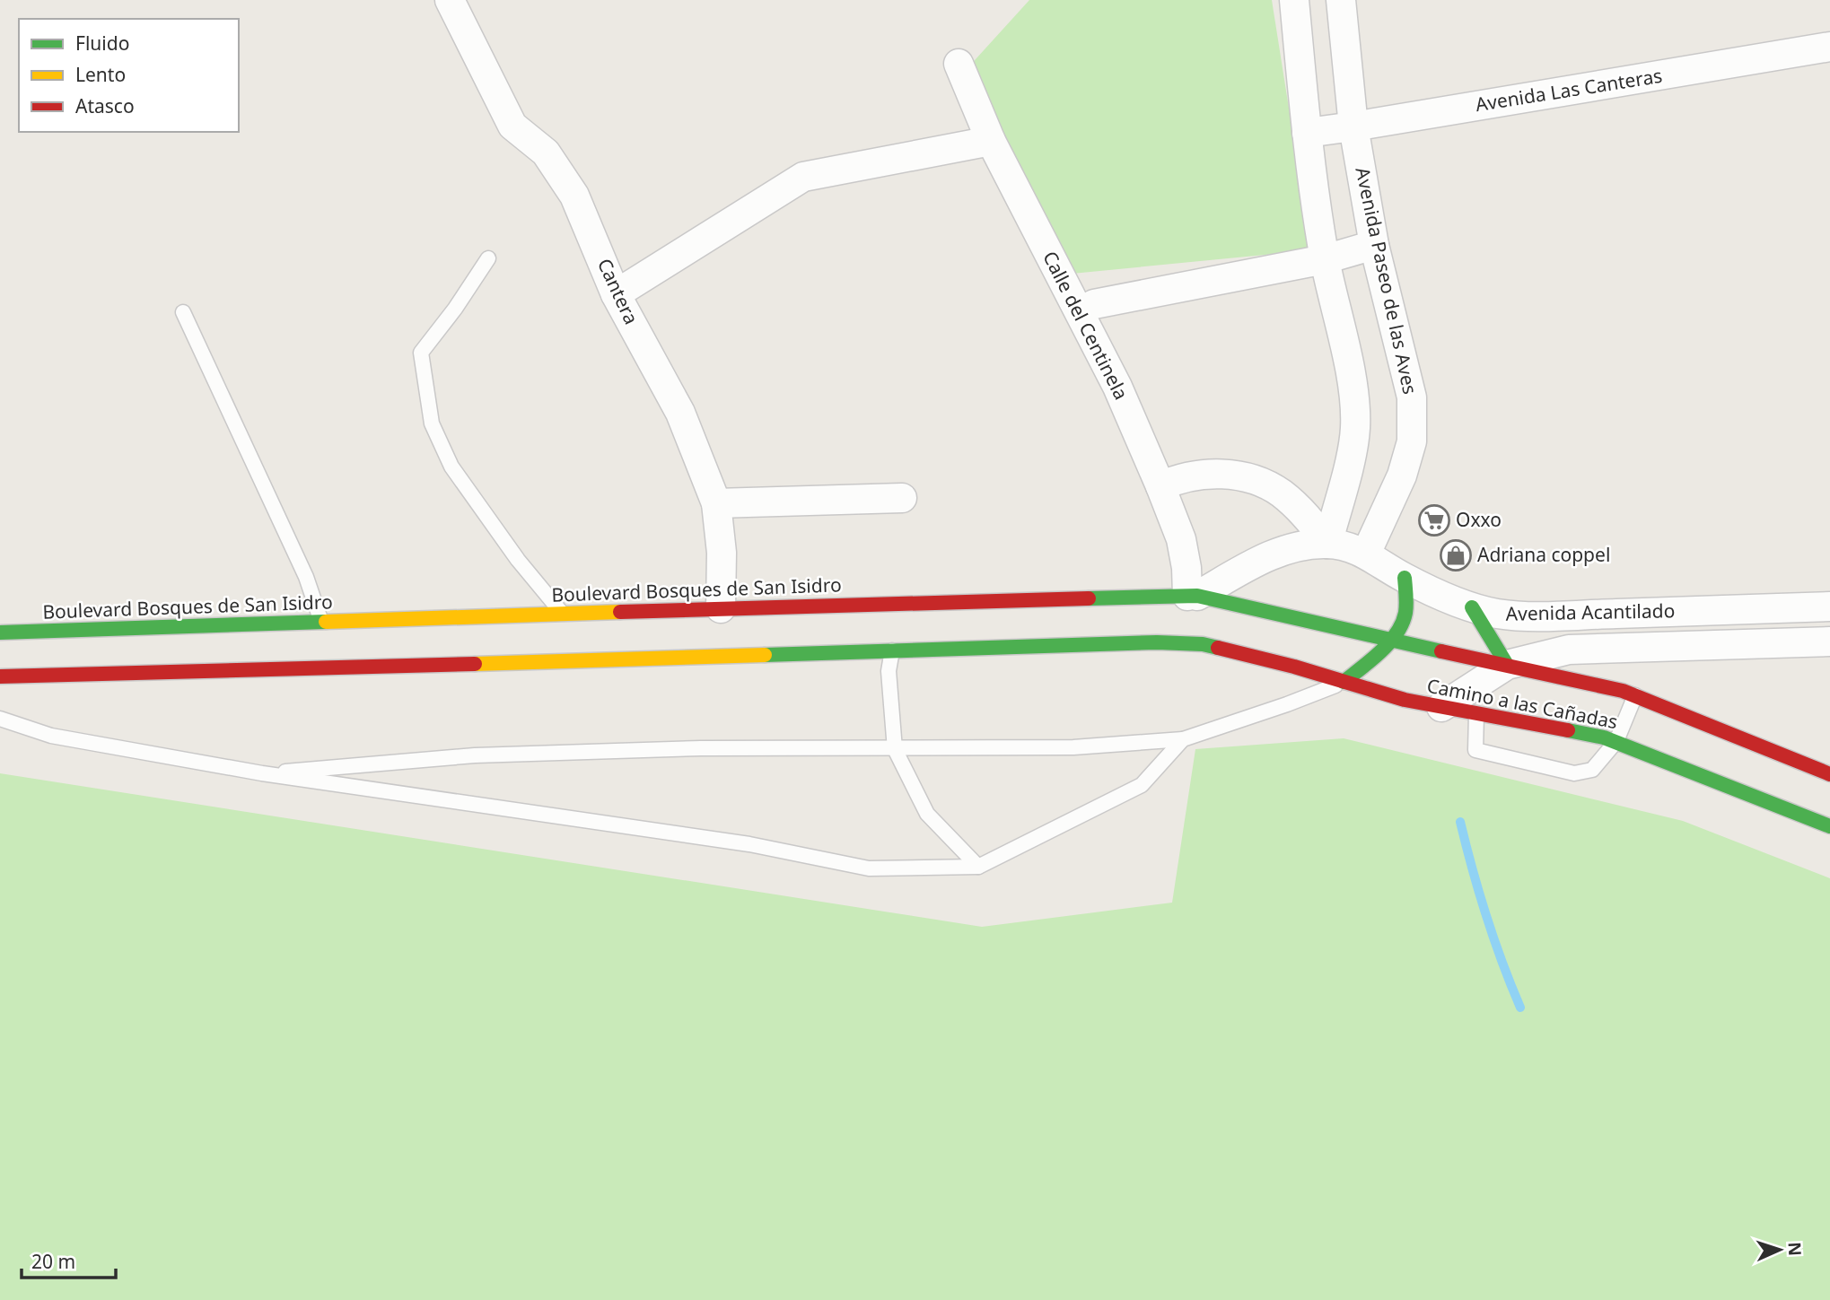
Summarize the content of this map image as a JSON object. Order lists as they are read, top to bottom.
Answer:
{
  "streets": {
    "main road": ["Boulevard Bosques de San Isidro", "Camino a las Cañadas"],
    "street": [
      "Avenida Las Canteras",
      "Avenida Paseo de las Aves",
      "Cantera",
      "Calle del Centinela",
      "Avenida Acantilado"
    ]
  },
  "crossings": [
    ["Avenida Las Canteras", "Avenida Paseo de las Aves"],
    ["Avenida Paseo de las Aves", "Avenida Acantilado"],
    ["Cantera", "Boulevard Bosques de San Isidro"],
    ["Calle del Centinela", "Boulevard Bosques de San Isidro"],
    ["Calle del Centinela", "Avenida Acantilado"],
    ["Boulevard Bosques de San Isidro", "Avenida Acantilado"],
    ["Boulevard Bosques de San Isidro", "Camino a las Cañadas"],
    ["Avenida Acantilado", "Camino a las Cañadas"]
  ],
  "places": {
    "supermarket": ["Oxxo"],
    "shop": ["Adriana coppel"]
  },
  "legend": ["Fluido", "Lento", "Atasco"],
  "scale_bar": "20 m",
  "north": "right"
}
